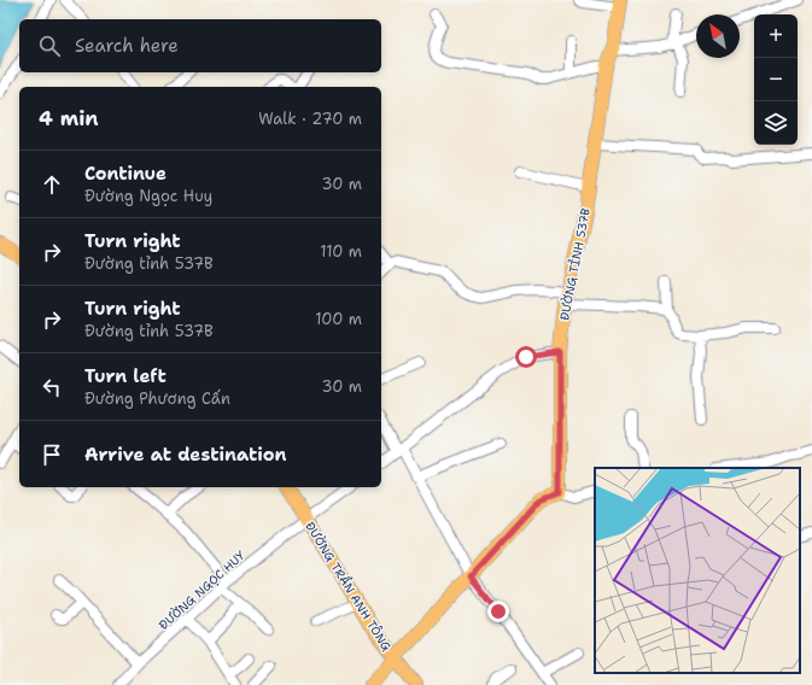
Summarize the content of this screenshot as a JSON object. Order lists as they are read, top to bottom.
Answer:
{
  "streets": {
    "main road": ["ĐƯỜNG TỈNH 537B", "ĐƯỜNG TRẦN ANH TÔNG"],
    "street": ["ĐƯỜNG NGỌC HUY"]
  },
  "crossings": [
    ["ĐƯỜNG TRẦN ANH TÔNG", "ĐƯỜNG NGỌC HUY"]
  ],
  "north": "top left",
  "page": {
    "map_buttons": ["+", "−"],
    "search": "Search here",
    "heading": ["4 min", "Walk · 270 m"],
    "list": [
      ["Continue", "Đường Ngọc Huy", "30 m"],
      ["Turn right", "Đường tỉnh 537B", "110 m"],
      ["Turn right", "Đường tỉnh 537B", "100 m"],
      ["Turn left", "Đường Phương Cấn", "30 m"],
      "Arrive at destination"
    ]
  }
}
